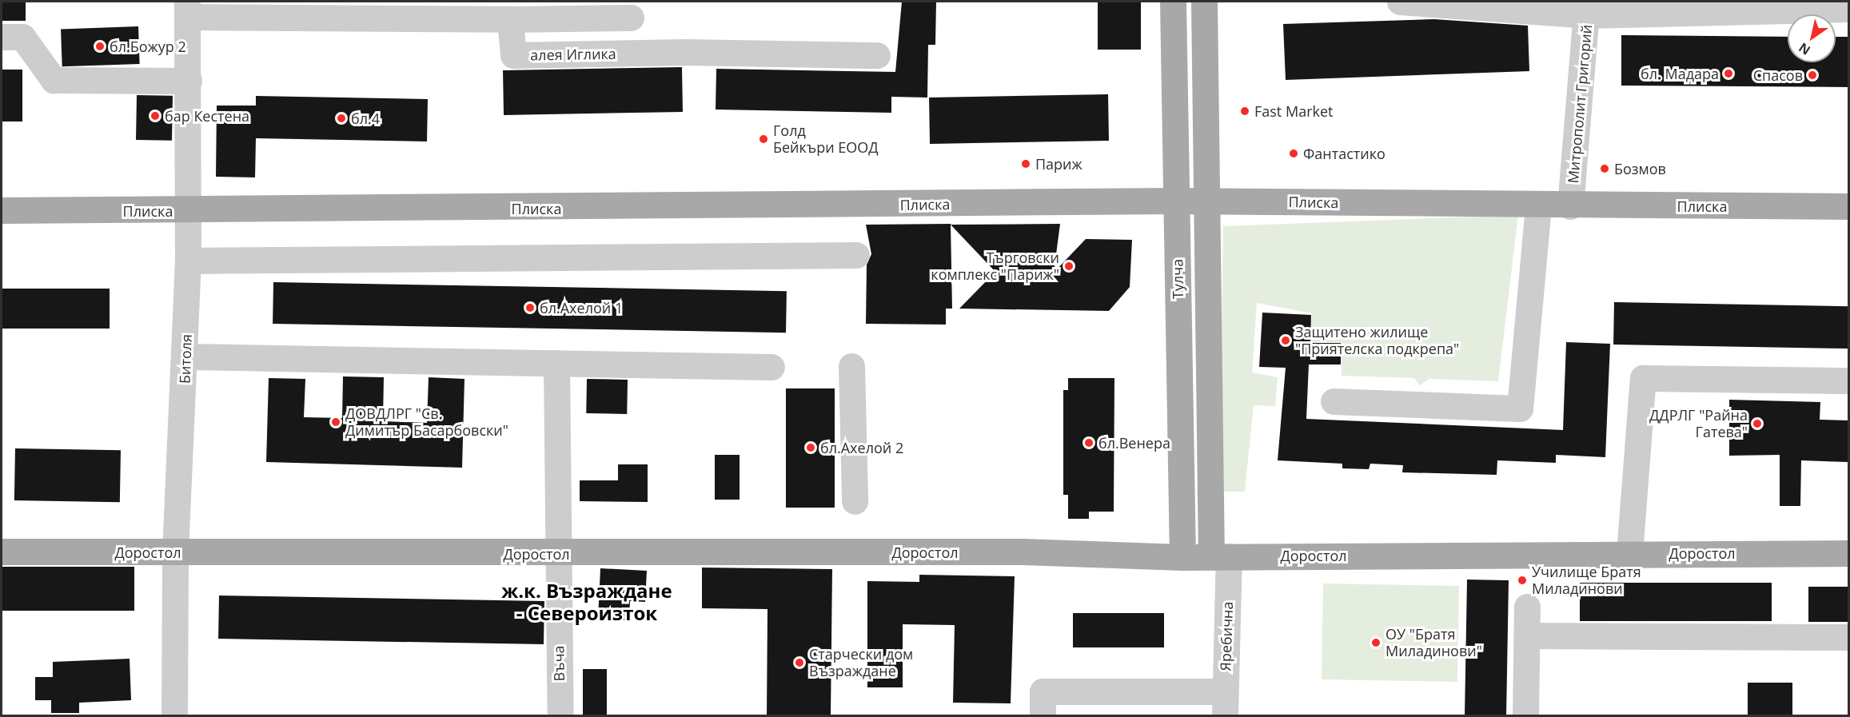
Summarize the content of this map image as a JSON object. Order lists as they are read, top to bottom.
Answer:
{
  "streets": {
    "main road": ["Плиска", "Тулча", "Доростол"],
    "street": [
      "алея Иглика",
      "Митрополит Григорий",
      "Битоля",
      "Яребична",
      "Въча"
    ]
  },
  "crossings": [
    ["Митрополит Григорий", "Плиска"],
    ["Плиска", "Тулча"],
    ["Плиска", "Битоля"],
    ["Тулча", "Доростол"],
    ["Тулча", "Яребична"],
    ["Битоля", "Доростол"],
    ["Доростол", "Яребична"],
    ["Доростол", "Въча"]
  ],
  "districts": ["ж.к. Възраждане - Североизток"],
  "places": [
    "бл.Божур 2",
    "бл. Мадара",
    "Спасов",
    "Fast Market",
    "бар Кестена",
    "бл.4",
    "Голд Бейкъри ЕООД",
    "Фантастико",
    "Париж",
    "Бозмов",
    "Търговски комплекс \"Париж\"",
    "бл.Ахелой 1",
    "Защитено жилище \"Приятелска подкрепа\"",
    "ДОВДЛРГ \"Св. Димитър Басарбовски\"",
    "ДДРЛГ \"Райна Гатева\"",
    "бл.Венера",
    "бл.Ахелой 2",
    "Училище Братя Миладинови",
    "ОУ \"Братя Миладинови\"",
    "Старчески дом Възраждане"
  ],
  "north": "bottom left"
}
